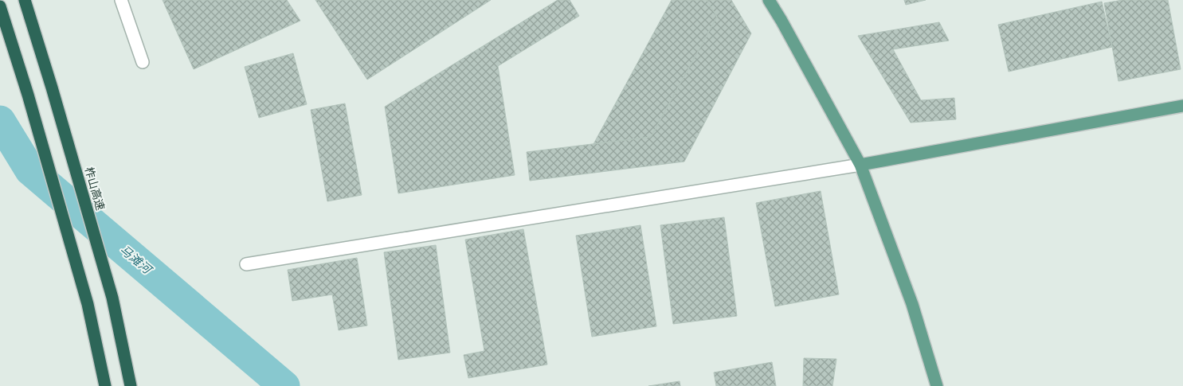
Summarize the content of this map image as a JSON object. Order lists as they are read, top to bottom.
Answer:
{
  "streets": {
    "highway": ["柞山高速"]
  },
  "water": ["马滩河"]
}
